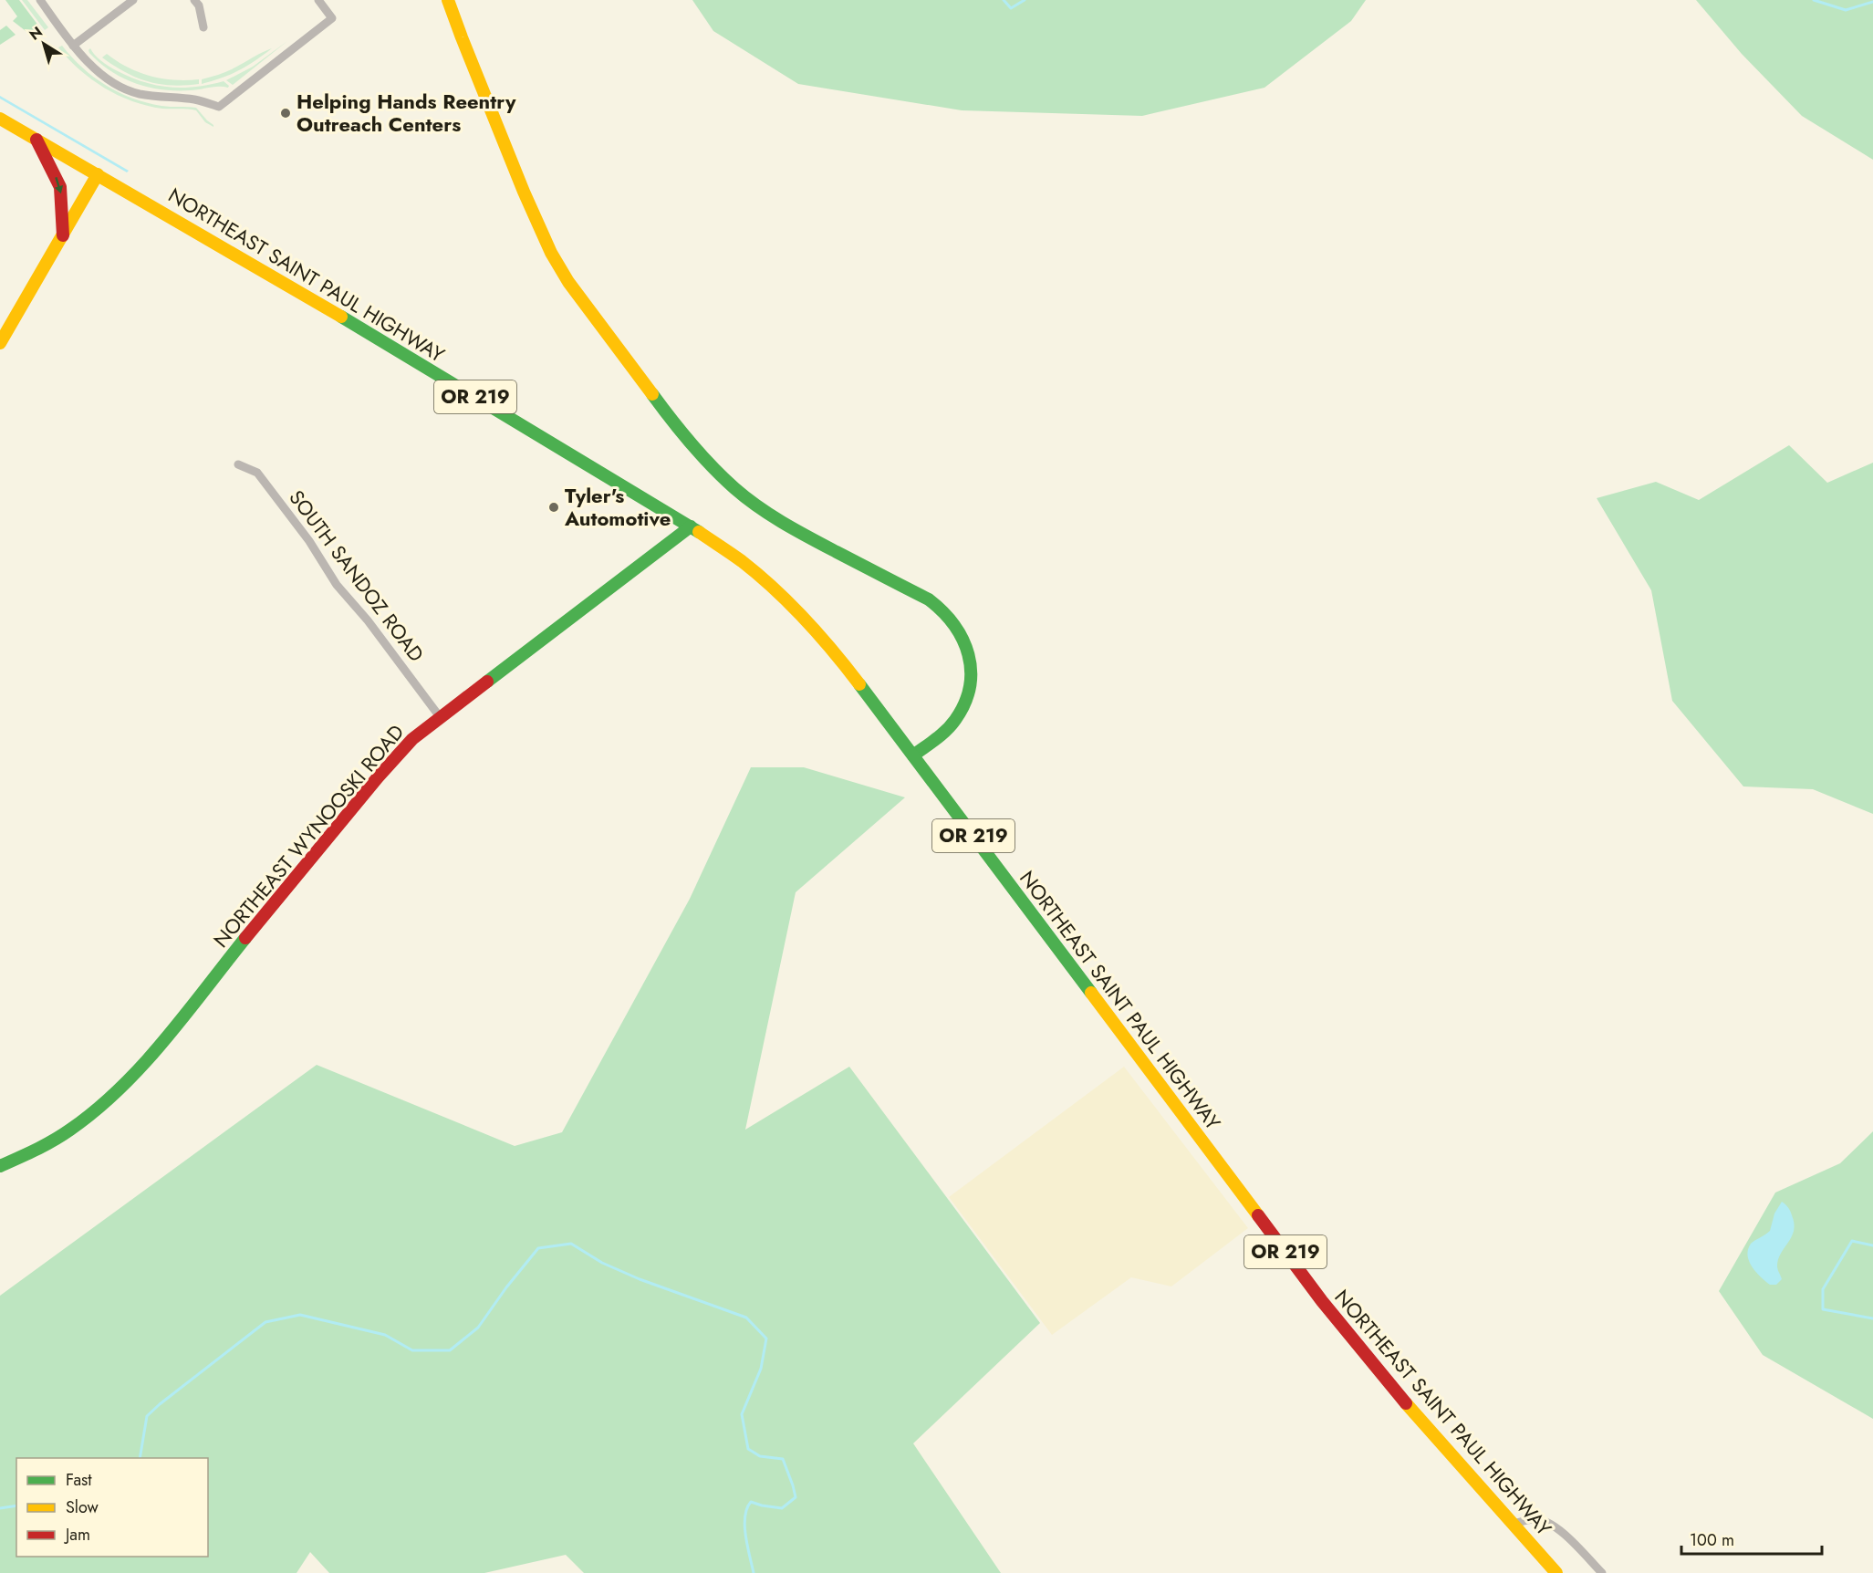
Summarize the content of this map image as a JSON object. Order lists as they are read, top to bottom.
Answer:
{
  "streets": {
    "main road": ["NORTHEAST SAINT PAUL HIGHWAY", "OR 219", "NORTHEAST WYNOOSKI ROAD"],
    "street": ["SOUTH SANDOZ ROAD"]
  },
  "crossings": [
    ["NORTHEAST SAINT PAUL HIGHWAY", "NORTHEAST WYNOOSKI ROAD"],
    ["SOUTH SANDOZ ROAD", "NORTHEAST WYNOOSKI ROAD"]
  ],
  "places": ["Helping Hands Reentry Outreach Centers", "Tyler's Automotive"],
  "legend": ["Fast", "Slow", "Jam"],
  "scale_bar": "100 m",
  "north": "top left"
}
